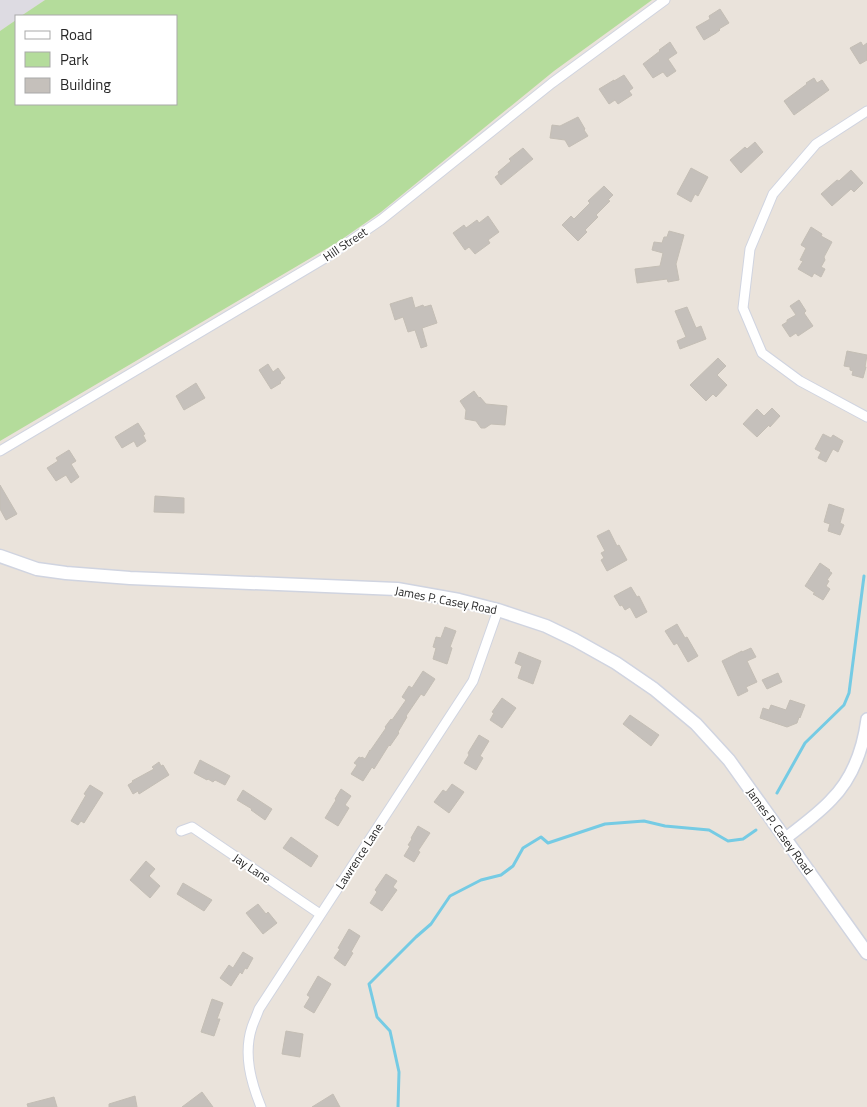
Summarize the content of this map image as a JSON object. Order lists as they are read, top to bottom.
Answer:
{
  "streets": {
    "main road": ["James P. Casey Road"],
    "street": ["Hill Street", "Lawrence Lane", "Jay Lane"]
  },
  "crossings": [
    ["James P. Casey Road", "Lawrence Lane"],
    ["Lawrence Lane", "Jay Lane"]
  ],
  "legend": ["Road", "Park", "Building"]
}
